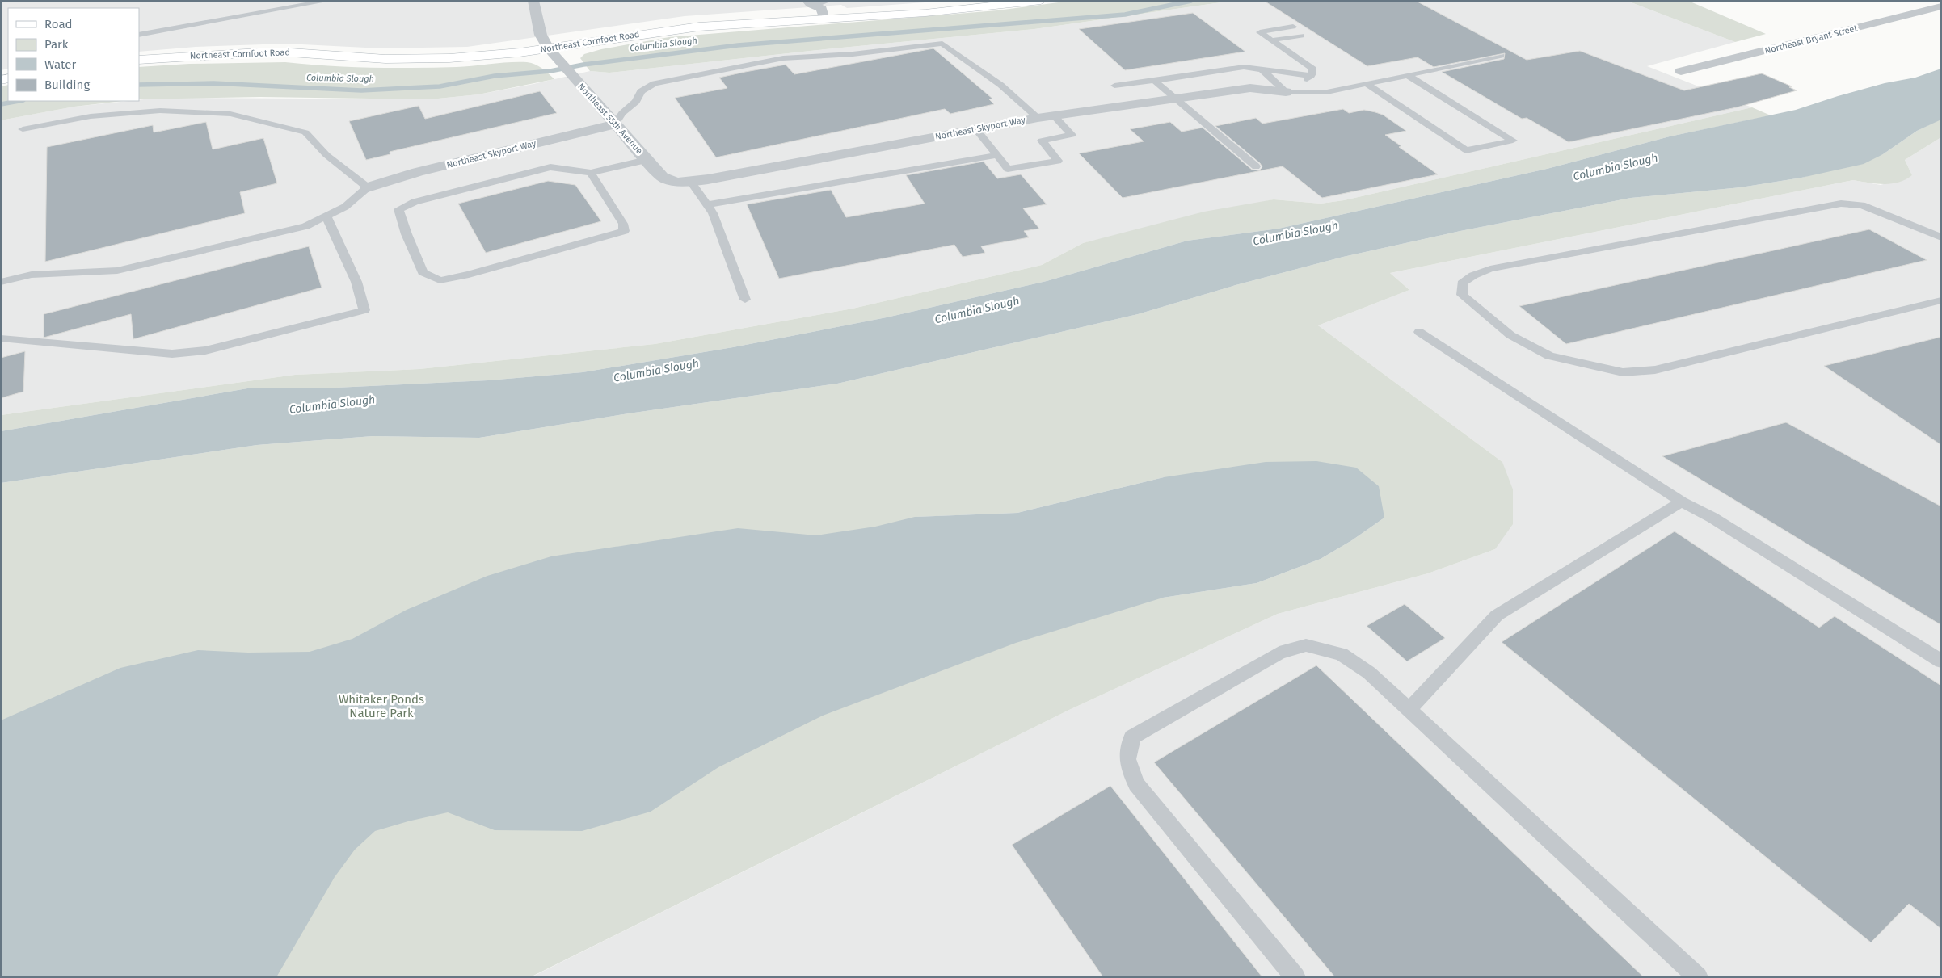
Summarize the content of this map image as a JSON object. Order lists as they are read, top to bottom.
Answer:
{
  "streets": {
    "street": [
      "Northeast Bryant Street",
      "Northeast Cornfoot Road",
      "Northeast 55th Avenue",
      "Northeast Skyport Way"
    ]
  },
  "crossings": [
    ["Northeast Cornfoot Road", "Northeast 55th Avenue"],
    ["Northeast 55th Avenue", "Northeast Skyport Way"]
  ],
  "water": ["Columbia Slough"],
  "parks": ["Whitaker Ponds Nature Park"],
  "legend": [
    "Road",
    "Park",
    "Water",
    "Building"
  ]
}
